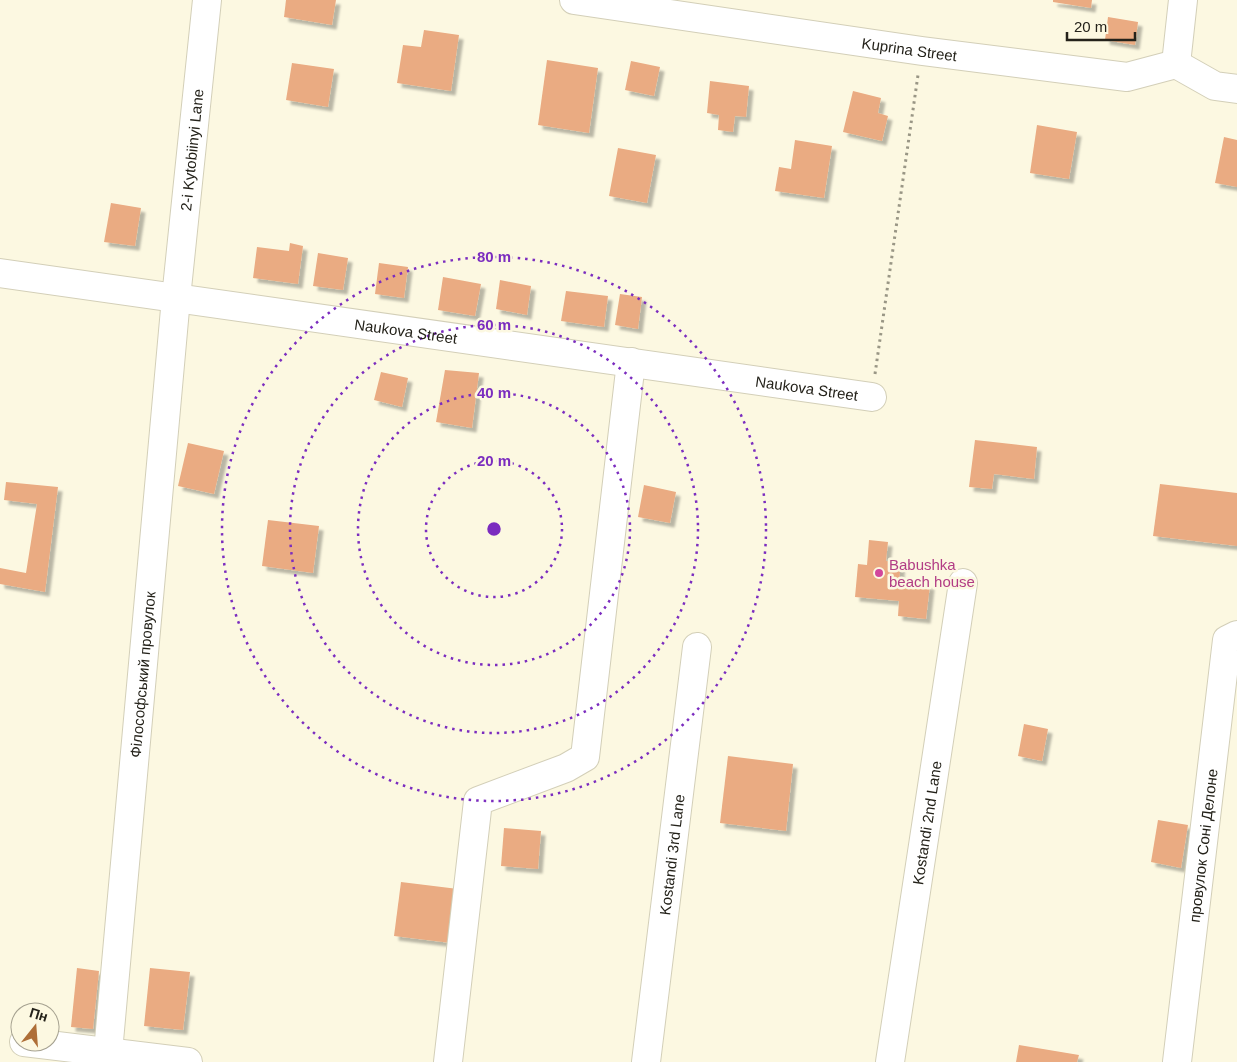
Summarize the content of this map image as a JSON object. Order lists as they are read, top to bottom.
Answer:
{
  "streets": {
    "street": [
      "Kuprina Street",
      "2-i Kytobiinyi Lane",
      "Naukova Street",
      "Філософський провулок",
      "Kostandi 2nd Lane",
      "провулок Соні Делоне",
      "Kostandi 3rd Lane"
    ]
  },
  "crossings": [
    ["2-i Kytobiinyi Lane", "Naukova Street"],
    ["2-i Kytobiinyi Lane", "Філософський провулок"],
    ["Naukova Street", "Філософський провулок"]
  ],
  "places": ["Babushka beach house"],
  "scale_bar": "20 m",
  "north": "top",
  "rings": [
    "80 m",
    "60 m",
    "40 m",
    "20 m"
  ]
}
